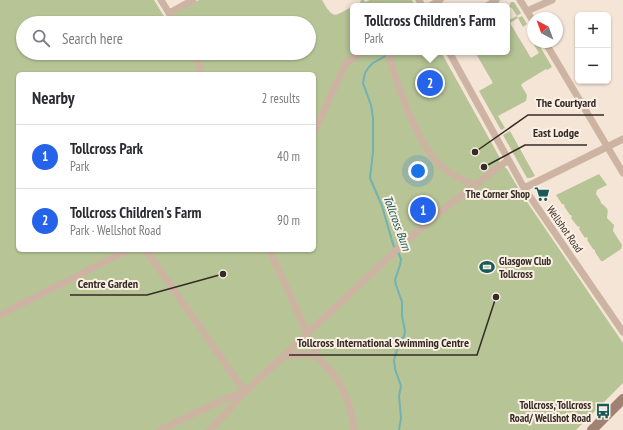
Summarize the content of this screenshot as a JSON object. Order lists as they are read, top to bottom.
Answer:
{
  "streets": {
    "street": ["Wellshot Road"]
  },
  "water": ["Tollcross Burn"],
  "places": {
    "other": [
      "The Courtyard",
      "East Lodge",
      "Centre Garden",
      "Tollcross International Swimming Centre"
    ],
    "supermarket": ["The Corner Shop"],
    "sports": ["Glasgow Club Tollcross"],
    "bus stop": ["Tollcross, Tollcross Road/ Wellshot Road"]
  },
  "north": "top left",
  "page": {
    "popup": ["Tollcross Children's Farm", "Park"],
    "map_buttons": ["+", "−"],
    "search": "Search here",
    "pins": ["2", "1"],
    "heading": ["Nearby", "2 results"],
    "list": [
      {
        "mark": "1",
        "name": "Tollcross Park",
        "note": "Park",
        "value": "40 m"
      },
      {
        "mark": "2",
        "name": "Tollcross Children's Farm",
        "note": "Park · Wellshot Road",
        "value": "90 m"
      }
    ]
  }
}
